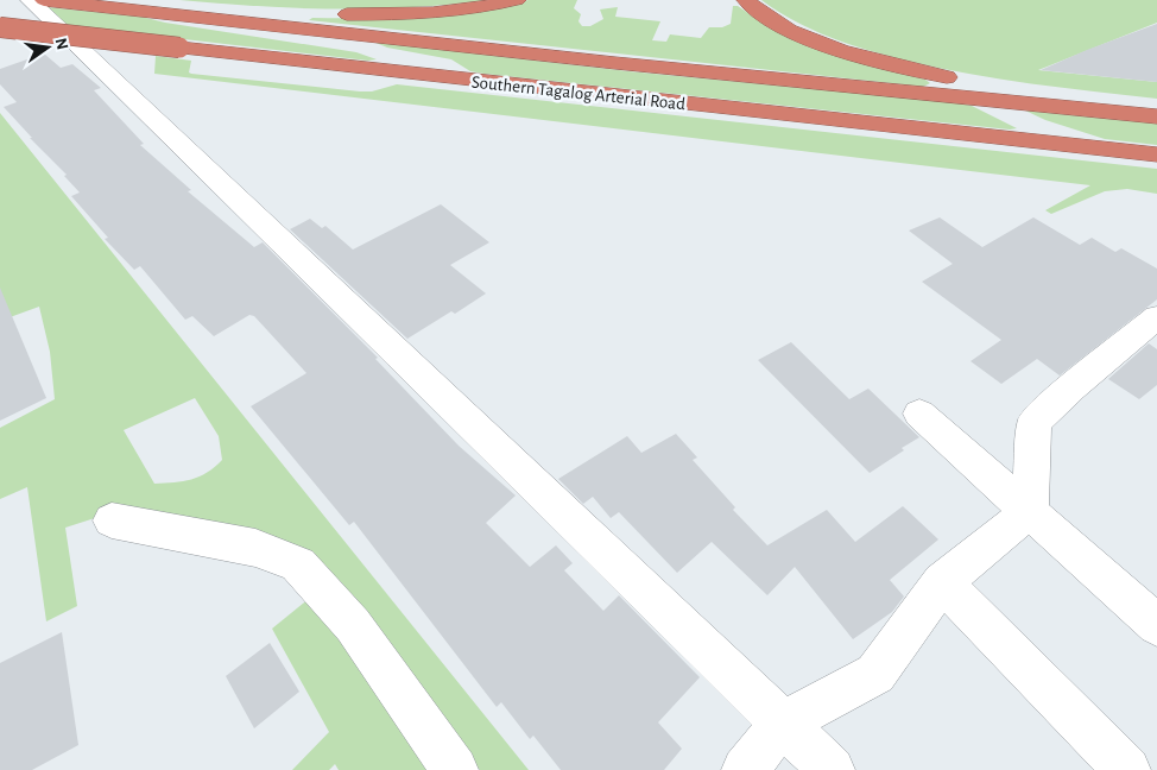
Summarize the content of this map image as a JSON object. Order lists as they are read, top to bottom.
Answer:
{
  "streets": {
    "highway": ["Southern Tagalog Arterial Road"]
  },
  "north": "right"
}
